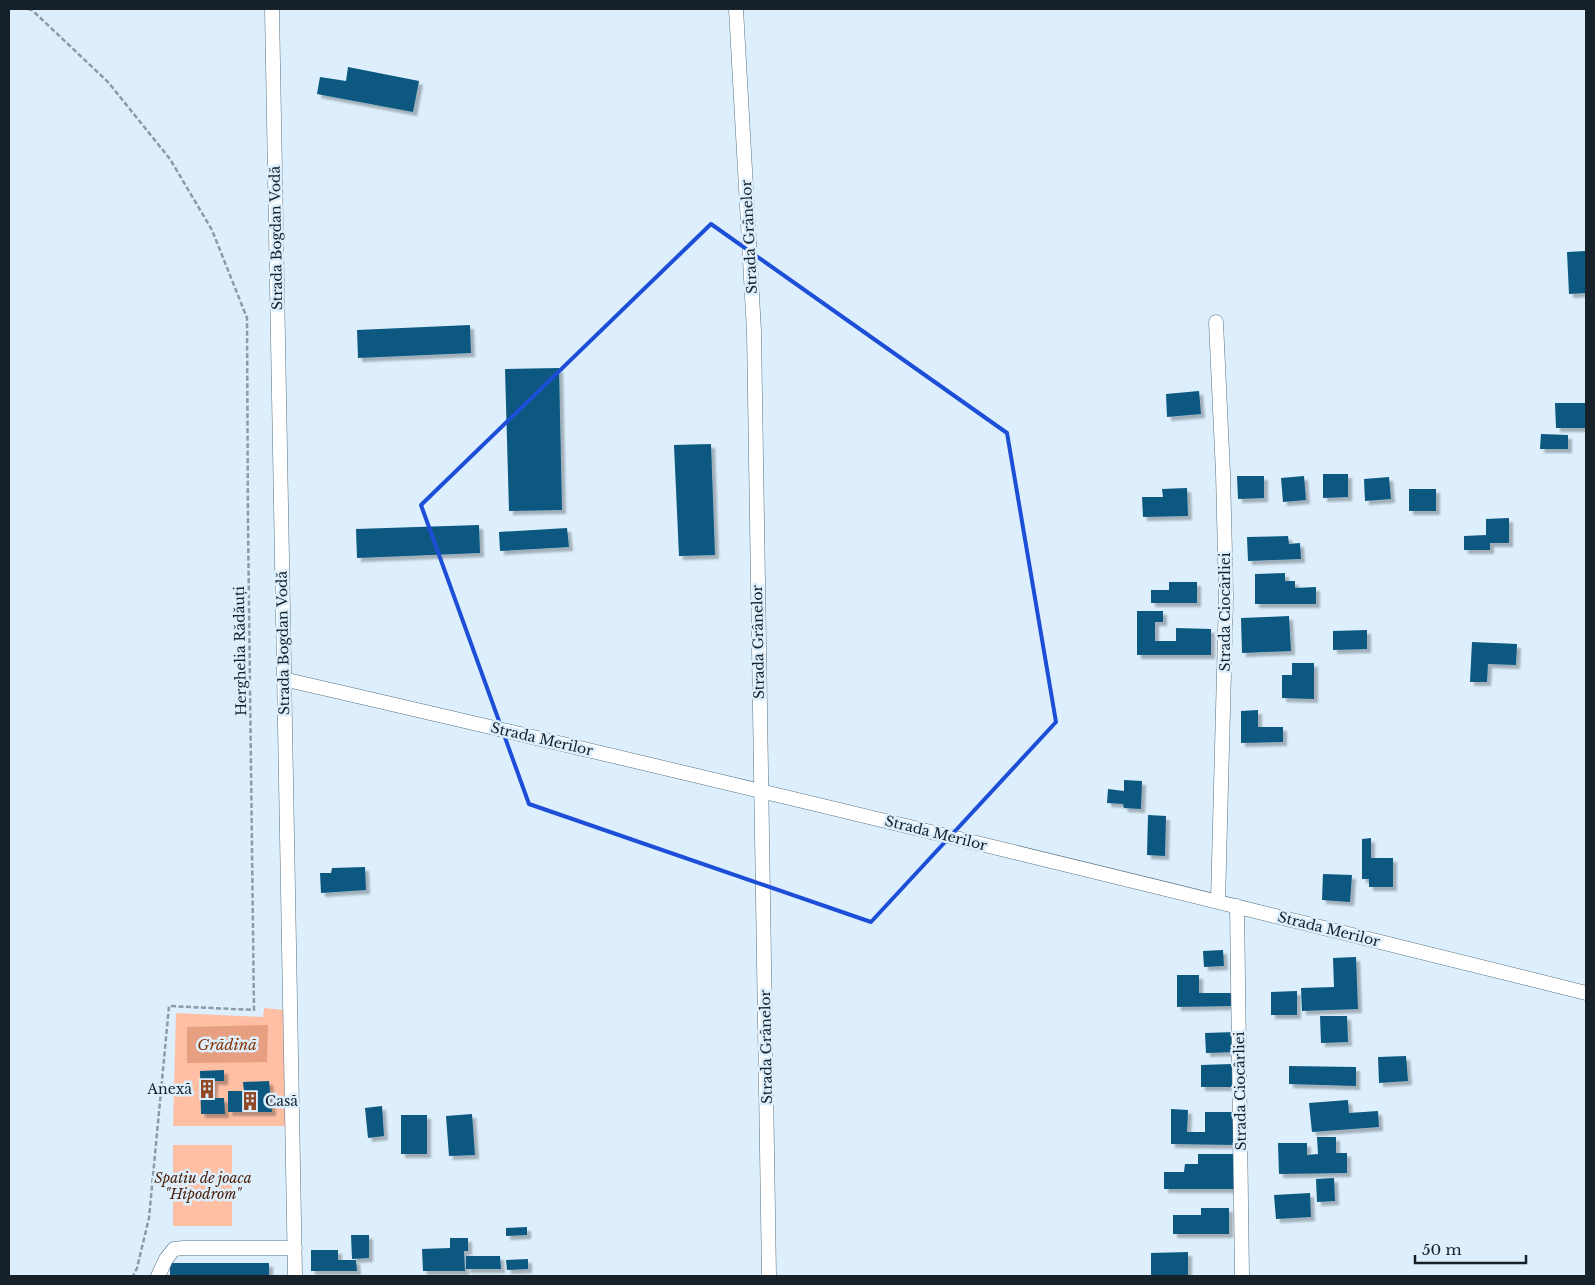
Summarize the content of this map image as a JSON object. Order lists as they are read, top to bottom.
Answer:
{
  "streets": {
    "street": [
      "Strada Grânelor",
      "Strada Bogdan Vodă",
      "Strada Ciocârliei",
      "Strada Merilor"
    ],
    "path": ["Herghelia Rădăuți"]
  },
  "crossings": [
    ["Strada Grânelor", "Strada Merilor"],
    ["Strada Bogdan Vodă", "Strada Merilor"],
    ["Strada Ciocârliei", "Strada Merilor"]
  ],
  "water": ["Grădină"],
  "parks": ["Spatiu de joaca \"Hipodrom\""],
  "places": {
    "building": ["Anexă", "Casă"]
  },
  "scale_bar": "50 m"
}
